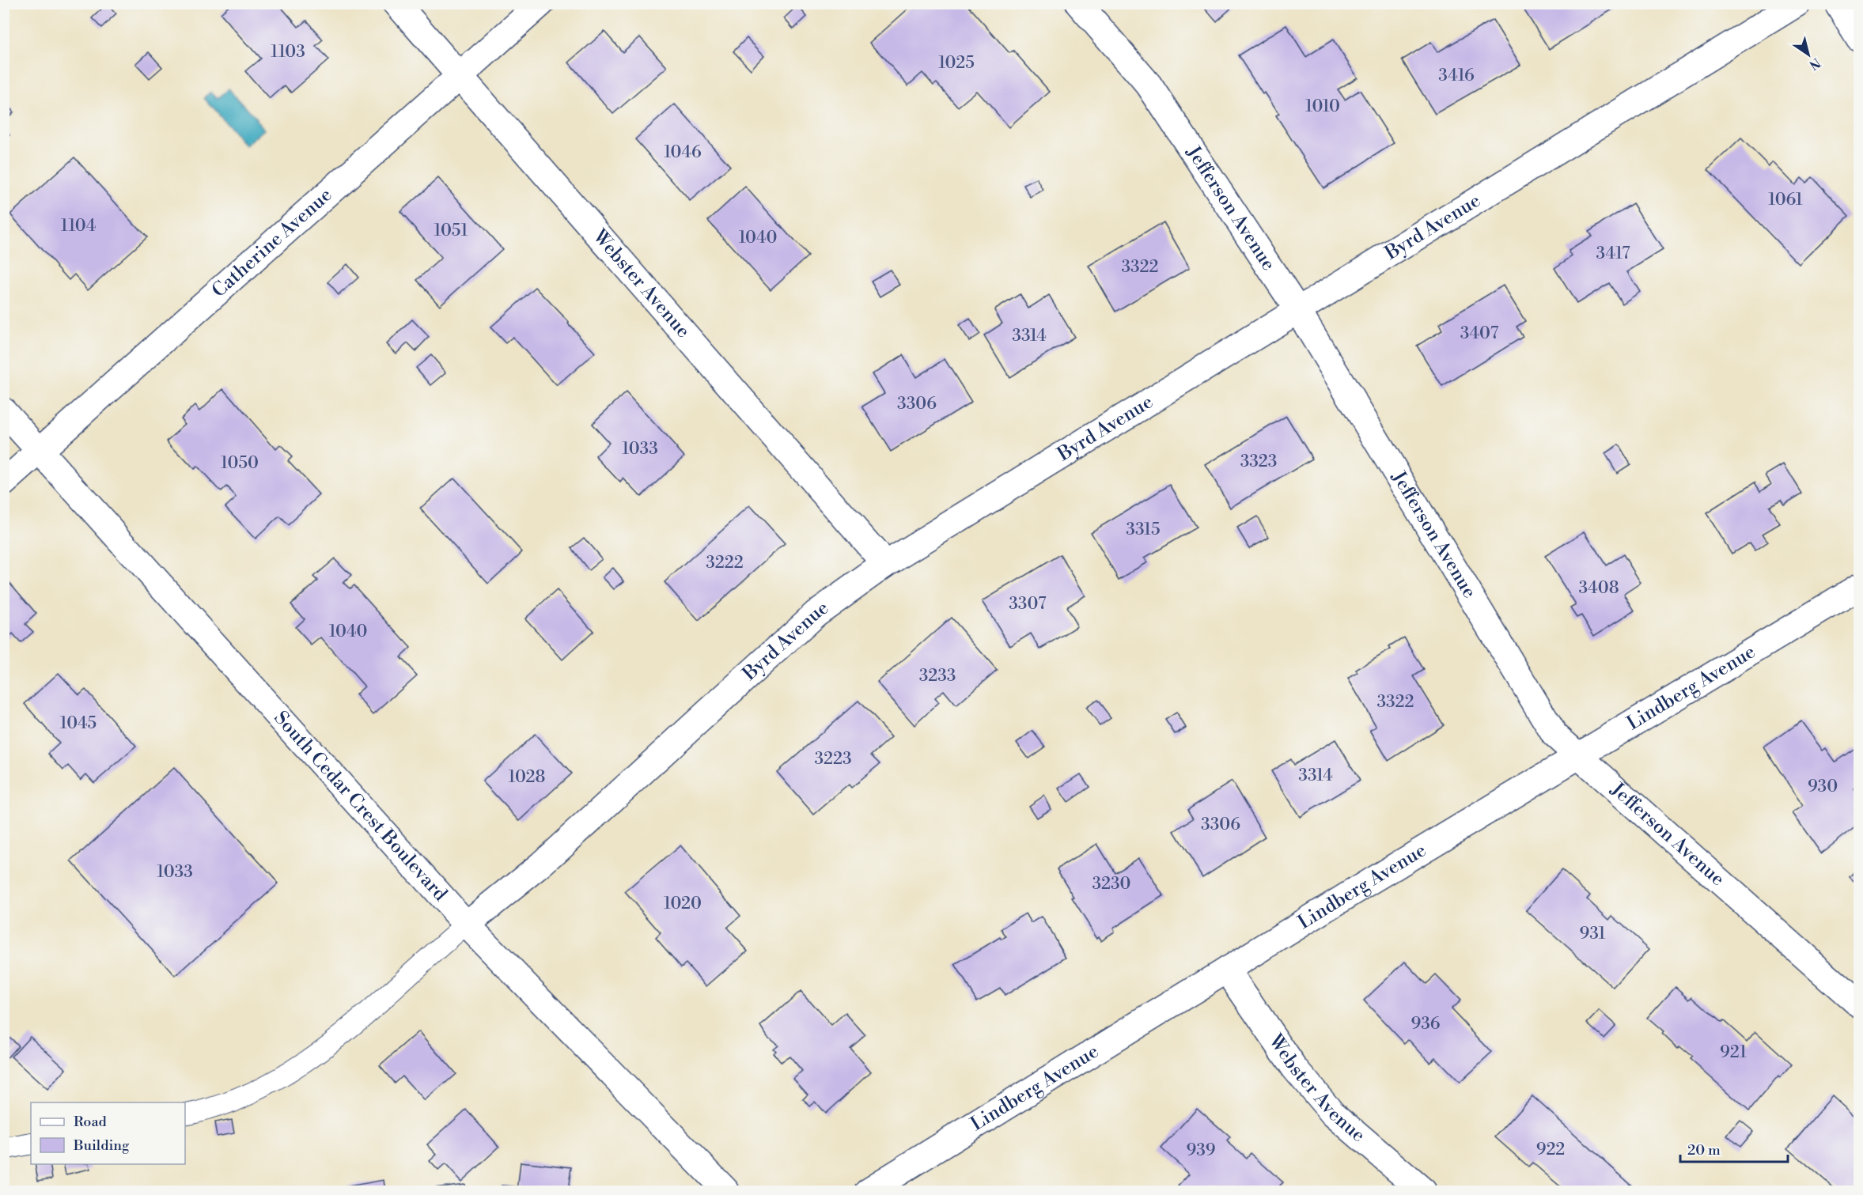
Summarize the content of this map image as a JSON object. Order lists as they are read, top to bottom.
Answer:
{
  "streets": {
    "street": [
      "Jefferson Avenue",
      "Byrd Avenue",
      "Catherine Avenue",
      "Webster Avenue",
      "Lindberg Avenue",
      "South Cedar Crest Boulevard"
    ]
  },
  "crossings": [
    ["Jefferson Avenue", "Byrd Avenue"],
    ["Jefferson Avenue", "Lindberg Avenue"],
    ["Byrd Avenue", "Webster Avenue"],
    ["Byrd Avenue", "South Cedar Crest Boulevard"],
    ["Catherine Avenue", "Webster Avenue"],
    ["Catherine Avenue", "South Cedar Crest Boulevard"],
    ["Webster Avenue", "Lindberg Avenue"]
  ],
  "house_numbers": [
    "1103",
    "1025",
    "3416",
    "1010",
    "1046",
    "1061",
    "1104",
    "1051",
    "1040",
    "3417",
    "3322",
    "3407",
    "3314",
    "3306",
    "1033",
    "3323",
    "1050",
    "3315",
    "3222",
    "3408",
    "3307",
    "1040",
    "3233",
    "3322",
    "1045",
    "3223",
    "3314",
    "1028",
    "930",
    "3306",
    "1033",
    "3230",
    "1020",
    "931",
    "936",
    "921",
    "922",
    "939"
  ],
  "legend": ["Road", "Building"],
  "scale_bar": "20 m",
  "north": "bottom right"
}
